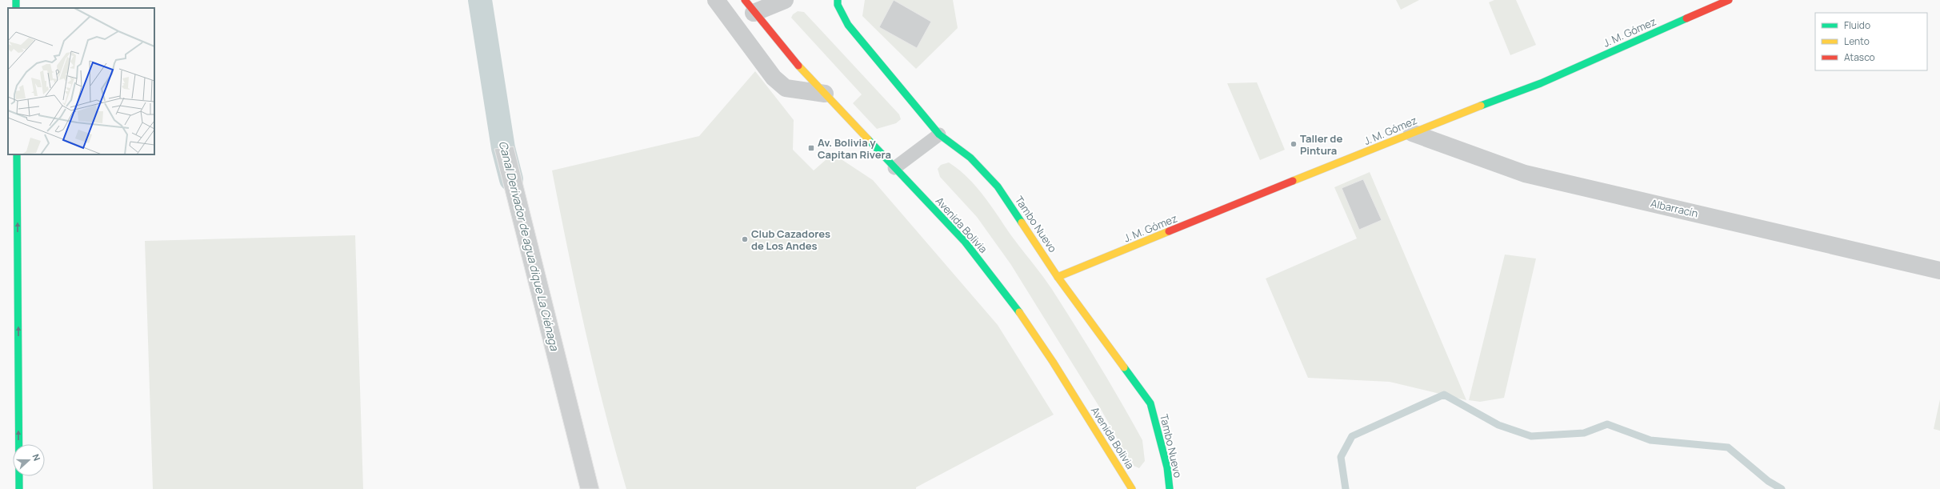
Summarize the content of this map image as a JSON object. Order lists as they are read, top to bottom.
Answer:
{
  "streets": {
    "main road": ["J. M. Gómez", "Tambo Nuevo", "Avenida Bolivia"],
    "street": ["Albarracín"]
  },
  "crossings": [
    ["J. M. Gómez", "Albarracín"],
    ["J. M. Gómez", "Tambo Nuevo"]
  ],
  "water": ["Canal Derivador de agua dique La Ciénaga"],
  "places": {
    "other": ["Taller de Pintura", "Club Cazadores de Los Andes"],
    "transit": ["Av. Bolivia y Capitan Rivera"]
  },
  "legend": ["Fluido", "Lento", "Atasco"],
  "north": "right"
}
